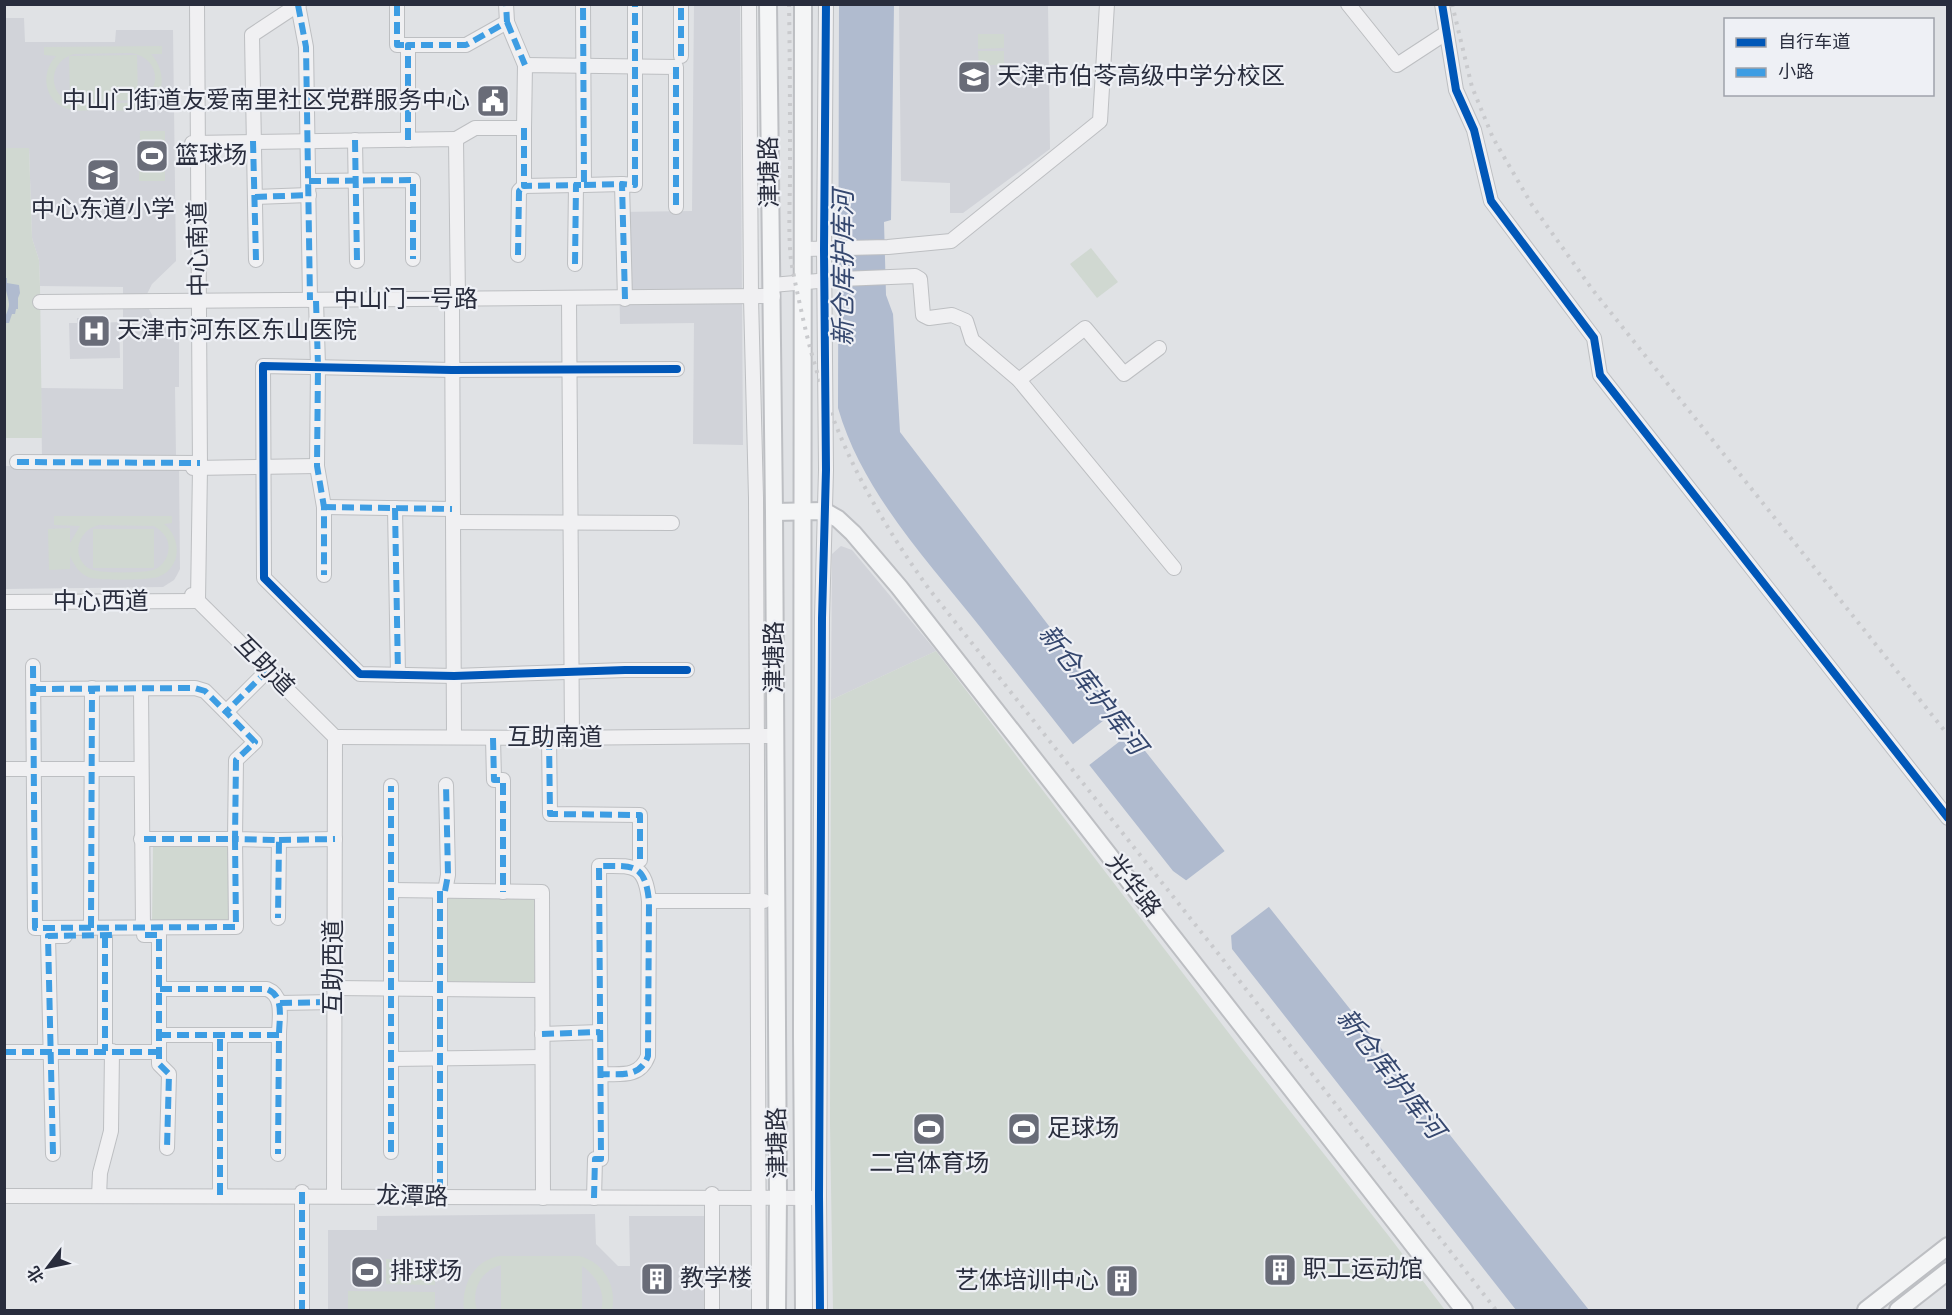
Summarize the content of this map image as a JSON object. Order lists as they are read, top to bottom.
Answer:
{
  "streets": {
    "main road": ["津塘路", "光华路"],
    "street": [
      "中心南道",
      "中山门一号路",
      "中心西道",
      "互助道",
      "互助南道",
      "互助西道",
      "龙潭路"
    ]
  },
  "crossings": [
    ["津塘路", "中山门一号路"],
    ["津塘路", "互助南道"],
    ["津塘路", "龙潭路"],
    ["中心南道", "中山门一号路"],
    ["中心南道", "中心西道"],
    ["中心南道", "互助道"],
    ["中心西道", "互助道"],
    ["互助道", "互助南道"],
    ["互助道", "互助西道"],
    ["互助南道", "互助西道"],
    ["互助西道", "龙潭路"]
  ],
  "water": ["新仓库护库河"],
  "places": {
    "school or university": ["天津市伯苓高级中学分校区", "中心东道小学"],
    "public building": ["中山门街道友爱南里社区党群服务中心"],
    "sports": [
      "篮球场",
      "二宫体育场",
      "足球场",
      "排球场"
    ],
    "hospital": ["天津市河东区东山医院"],
    "building": ["职工运动馆", "教学楼", "艺体培训中心"]
  },
  "legend": ["自行车道", "小路"],
  "north": "bottom left"
}
